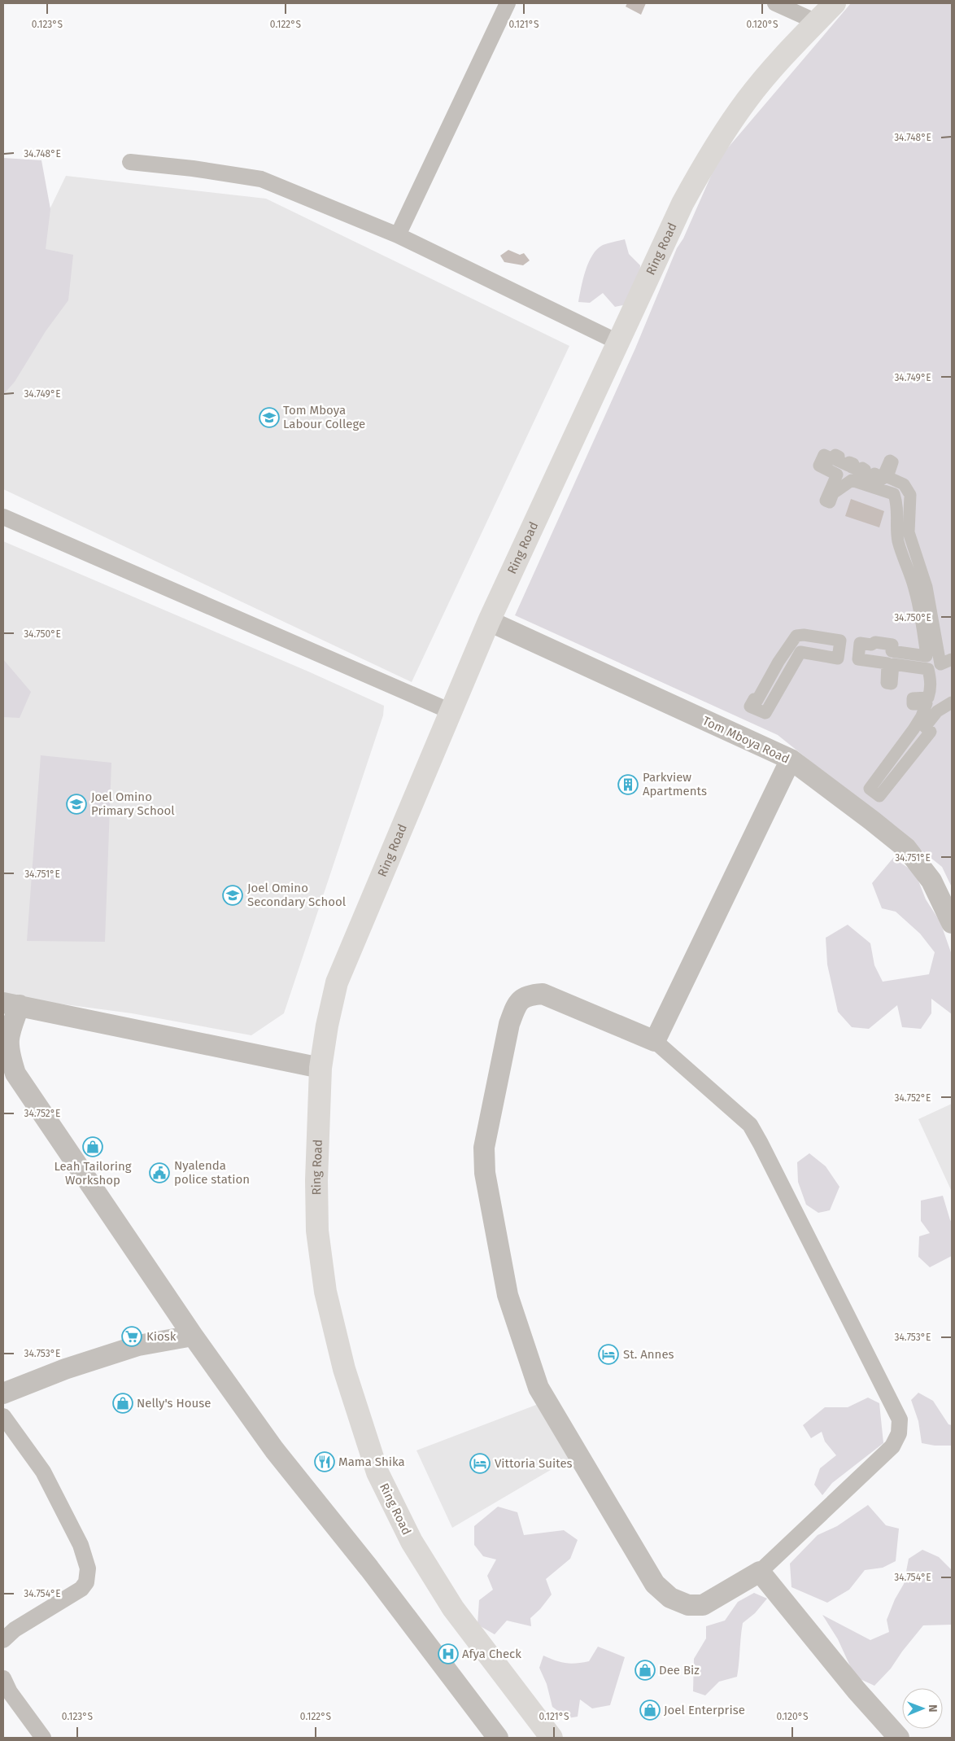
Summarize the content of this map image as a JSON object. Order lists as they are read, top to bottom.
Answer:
{
  "streets": {
    "main road": ["Ring Road"],
    "street": ["Tom Mboya Road"]
  },
  "crossings": [
    ["Ring Road", "Tom Mboya Road"]
  ],
  "places": {
    "school or university": ["Tom Mboya Labour College", "Joel Omino Primary School", "Joel Omino Secondary School"],
    "building": ["Parkview Apartments"],
    "shop": [
      "Leah Tailoring Workshop",
      "Nelly's House",
      "Dee Biz",
      "Joel Enterprise"
    ],
    "public building": ["Nyalenda police station"],
    "supermarket": ["Kiosk"],
    "hotel": ["St. Annes", "Vittoria Suites"],
    "restaurant": ["Mama Shika"],
    "hospital": ["Afya Check"]
  },
  "north": "right",
  "coordinates": [
    "0.123°S",
    "0.122°S",
    "0.121°S",
    "0.120°S",
    "34.748°E",
    "34.749°E",
    "34.750°E",
    "34.751°E",
    "34.752°E",
    "34.753°E",
    "34.754°E"
  ]
}
